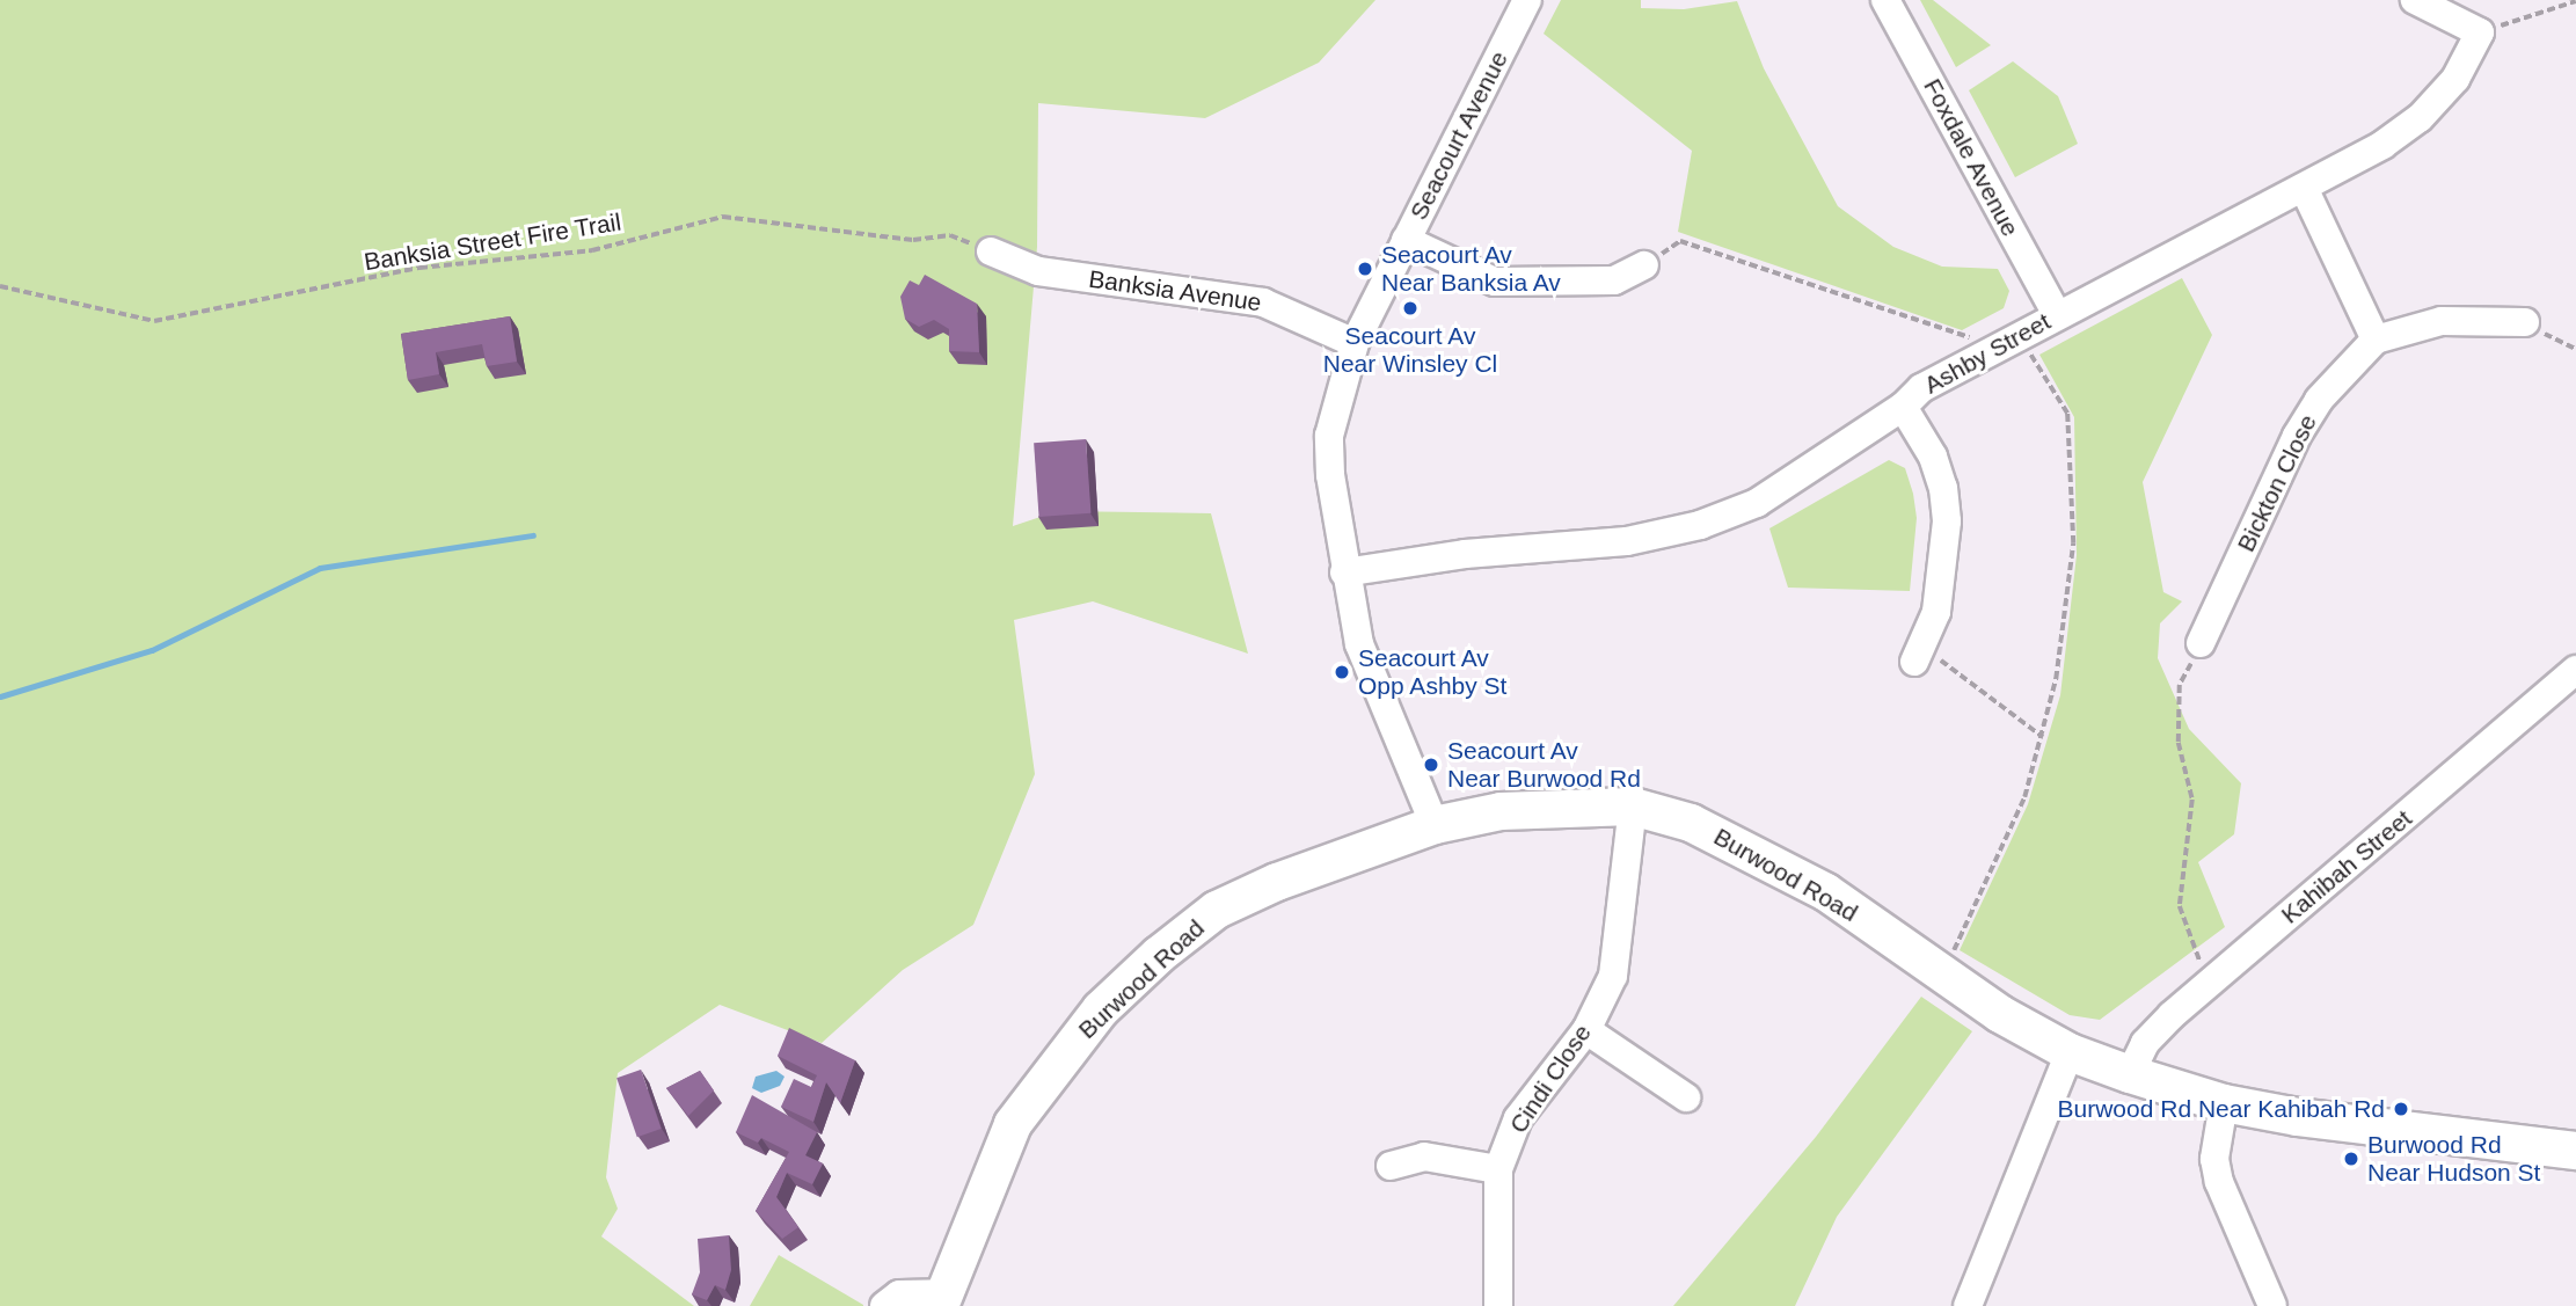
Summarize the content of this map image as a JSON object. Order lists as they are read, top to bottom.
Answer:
{
  "streets": {
    "main road": ["Burwood Road"],
    "street": [
      "Seacourt Avenue",
      "Foxdale Avenue",
      "Banksia Avenue",
      "Ashby Street",
      "Bickton Close",
      "Kahibah Street",
      "Cindi Close"
    ],
    "path": ["Banksia Street Fire Trail"]
  },
  "crossings": [
    ["Seacourt Avenue", "Banksia Avenue"],
    ["Seacourt Avenue", "Ashby Street"],
    ["Seacourt Avenue", "Burwood Road"],
    ["Foxdale Avenue", "Ashby Street"],
    ["Banksia Street Fire Trail", "Banksia Avenue"],
    ["Kahibah Street", "Burwood Road"],
    ["Burwood Road", "Cindi Close"]
  ],
  "places": [
    "Seacourt Av Near Banksia Av",
    "Seacourt Av Near Winsley Cl",
    "Seacourt Av Opp Ashby St",
    "Seacourt Av Near Burwood Rd",
    "Burwood Rd Near Kahibah Rd",
    "Burwood Rd Near Hudson St"
  ]
}
